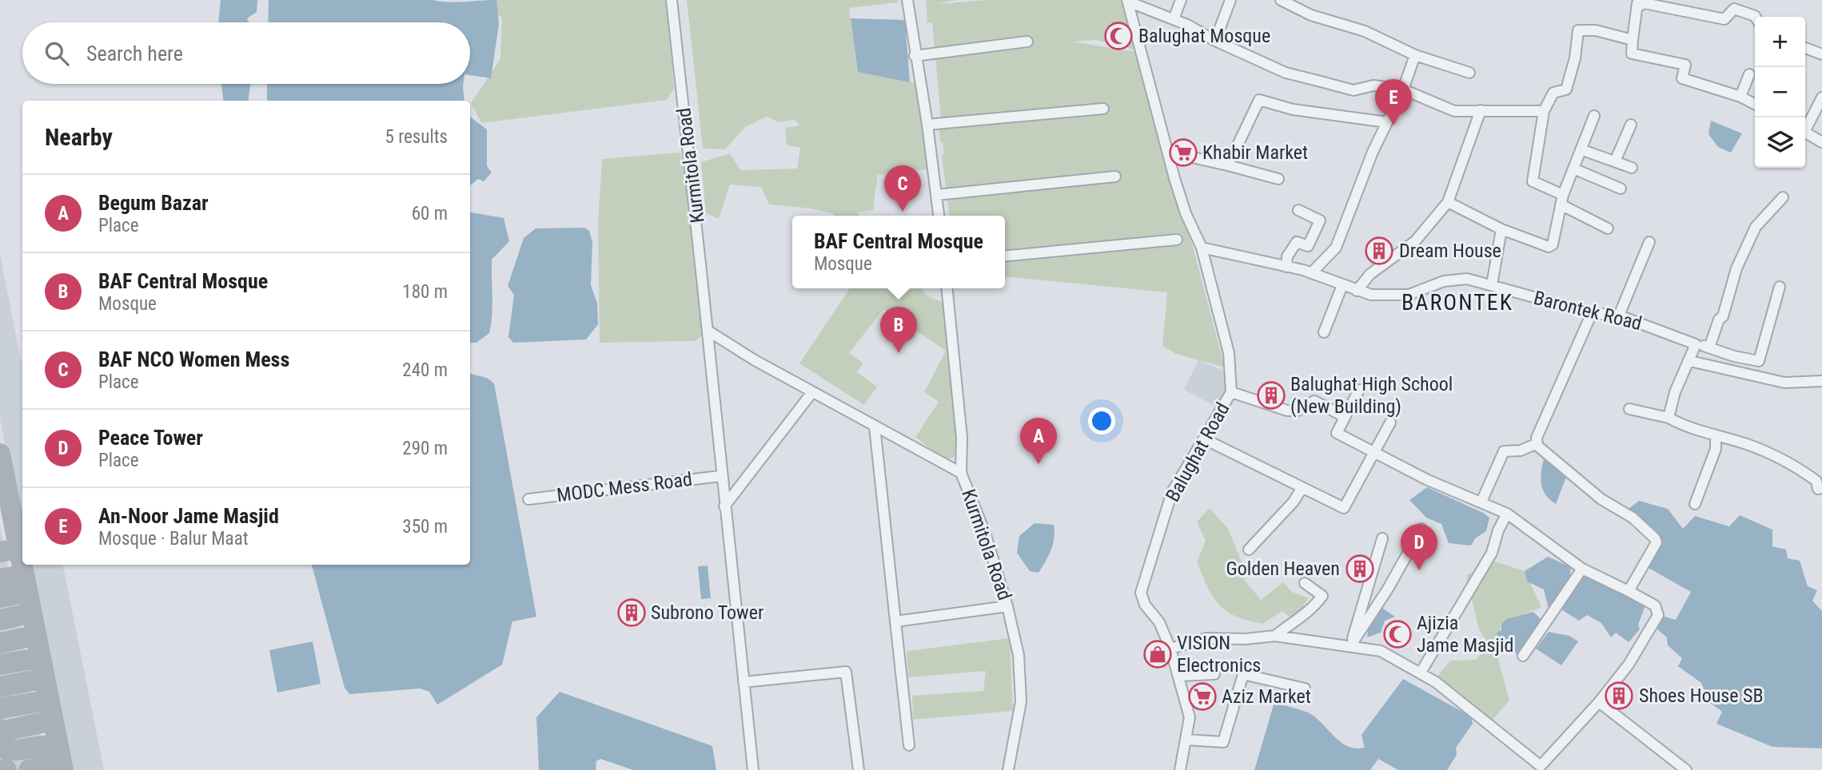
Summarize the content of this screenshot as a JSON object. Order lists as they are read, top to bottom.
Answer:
{
  "streets": {
    "street": [
      "Kurmitola Road",
      "Barontek Road",
      "Balughat Road",
      "MODC Mess Road"
    ]
  },
  "crossings": [
    ["Kurmitola Road", "MODC Mess Road"],
    ["Barontek Road", "Balughat Road"]
  ],
  "districts": ["BARONTEK"],
  "places": {
    "mosque": ["Balughat Mosque", "Ajizia Jame Masjid"],
    "supermarket": ["Khabir Market", "Aziz Market"],
    "building": [
      "Dream House",
      "Balughat High School (New Building)",
      "Golden Heaven",
      "Subrono Tower",
      "Shoes House SB"
    ],
    "shop": ["VISION Electronics"]
  },
  "page": {
    "map_buttons": ["+", "−"],
    "search": "Search here",
    "pins": [
      "E",
      "C",
      "B",
      "A",
      "D"
    ],
    "heading": ["Nearby", "5 results"],
    "list": [
      {
        "mark": "A",
        "name": "Begum Bazar",
        "note": "Place",
        "value": "60 m"
      },
      {
        "mark": "B",
        "name": "BAF Central Mosque",
        "note": "Mosque",
        "value": "180 m"
      },
      {
        "mark": "C",
        "name": "BAF NCO Women Mess",
        "note": "Place",
        "value": "240 m"
      },
      {
        "mark": "D",
        "name": "Peace Tower",
        "note": "Place",
        "value": "290 m"
      },
      {
        "mark": "E",
        "name": "An-Noor Jame Masjid",
        "note": "Mosque · Balur Maat",
        "value": "350 m"
      }
    ],
    "popup": ["BAF Central Mosque", "Mosque"]
  }
}
